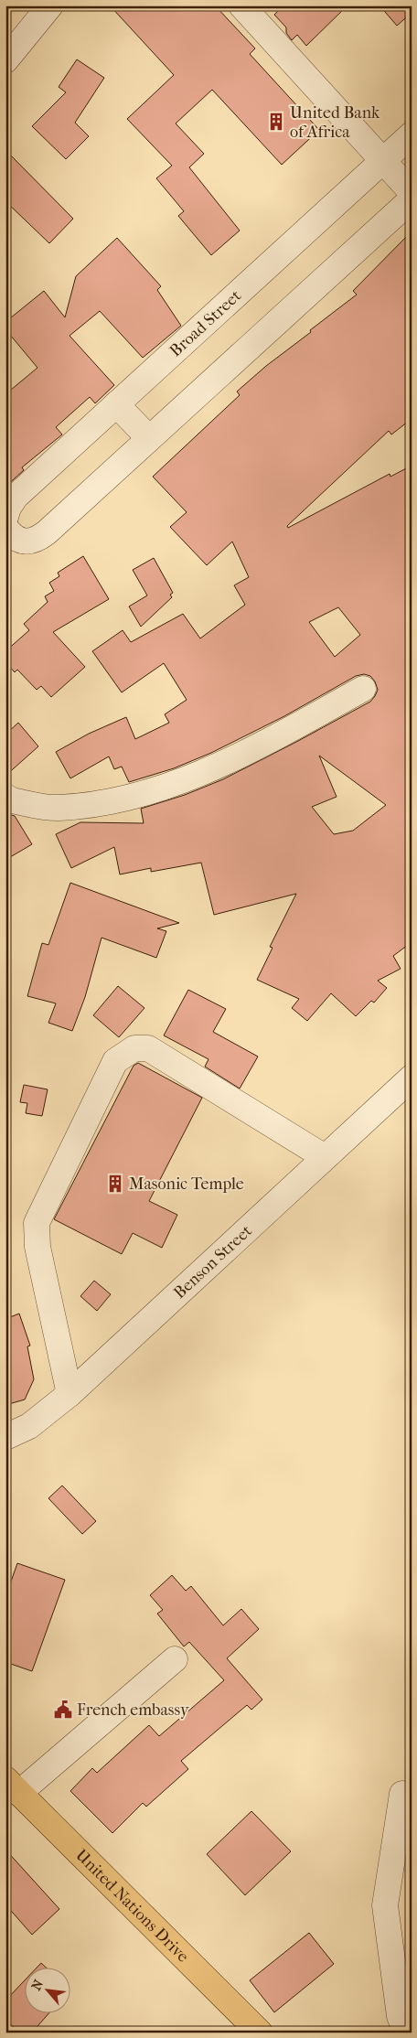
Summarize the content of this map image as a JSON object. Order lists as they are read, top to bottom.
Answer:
{
  "streets": {
    "main road": ["United Nations Drive"],
    "street": ["Broad Street", "Benson Street"]
  },
  "places": {
    "building": ["United Bank of Africa", "Masonic Temple"],
    "public building": ["French embassy"]
  },
  "north": "top left"
}
